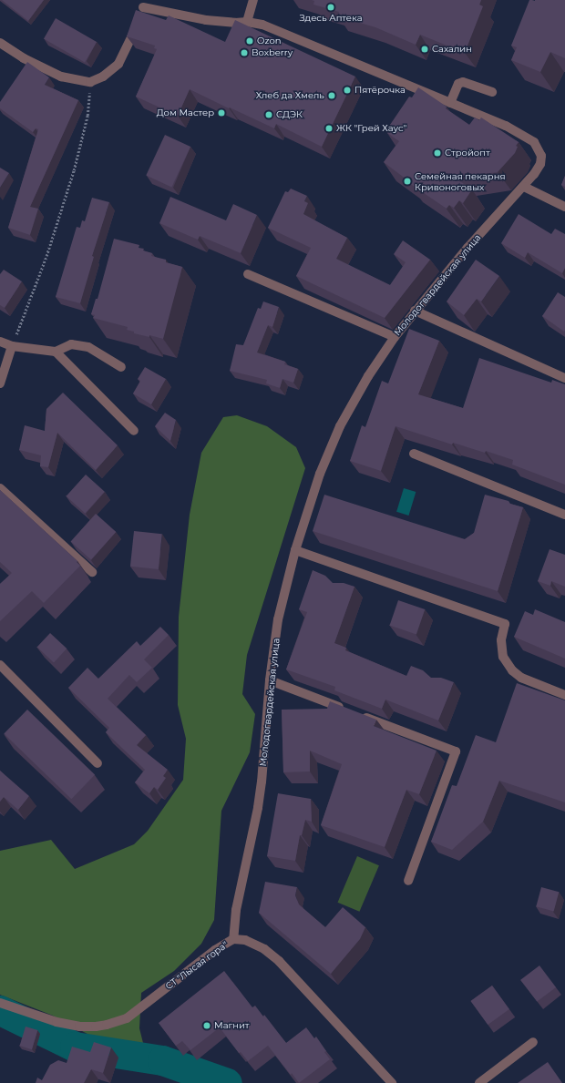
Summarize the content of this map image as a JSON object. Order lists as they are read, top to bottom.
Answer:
{
  "streets": {
    "street": ["Молодогвардейская улица", "СТ \"Лысая гора\""]
  },
  "crossings": [
    ["Молодогвардейская улица", "СТ \"Лысая гора\""]
  ],
  "places": [
    "Здесь Аптека",
    "Ozon",
    "Сахалин",
    "Boxberry",
    "Пятёрочка",
    "Хлеб да Хмель",
    "Дом Мастер",
    "СДЭК",
    "ЖК \"Грей Хаус\"",
    "Стройопт",
    "Семейная пекарня Кривоноговых",
    "Магнит"
  ]
}
